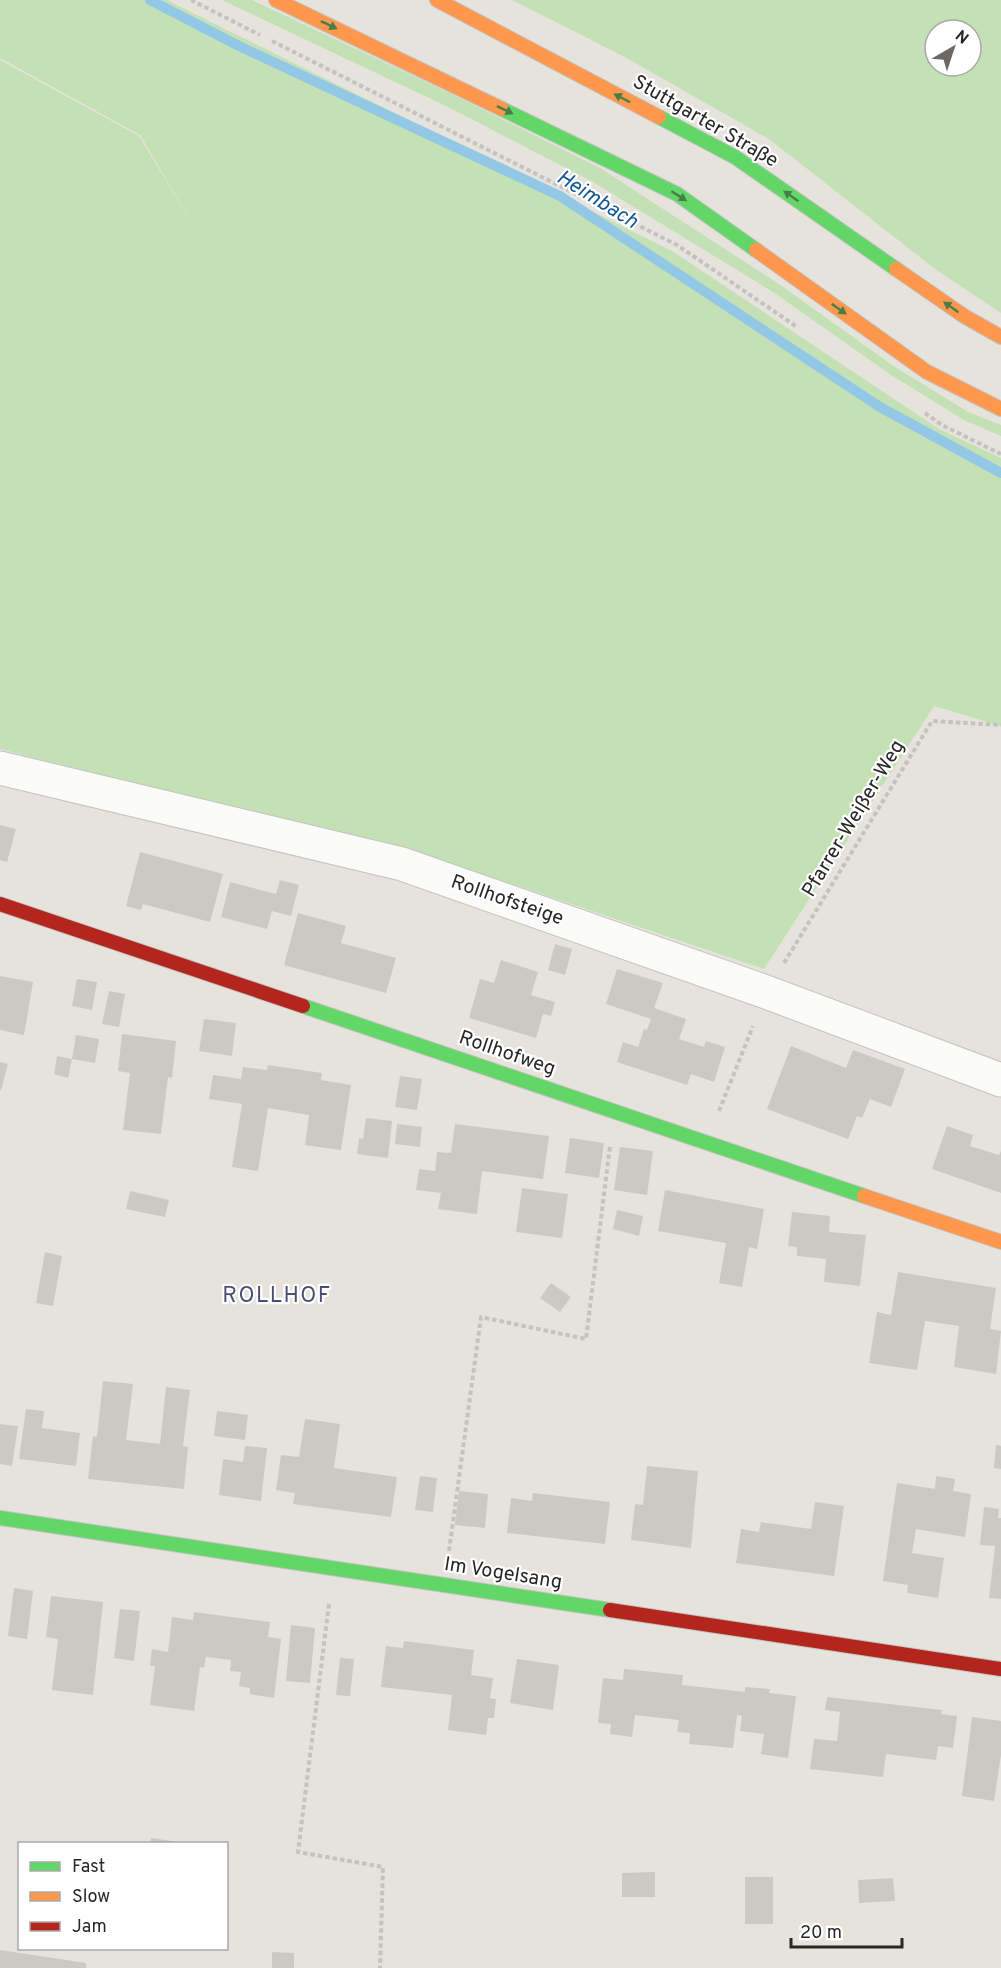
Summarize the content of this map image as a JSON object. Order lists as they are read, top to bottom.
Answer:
{
  "streets": {
    "street": [
      "Stuttgarter Straße",
      "Rollhofsteige",
      "Rollhofweg",
      "Im Vogelsang"
    ],
    "path": ["Pfarrer-Weißer-Weg"]
  },
  "crossings": [
    ["Pfarrer-Weißer-Weg", "Rollhofsteige"]
  ],
  "districts": ["ROLLHOF"],
  "water": ["Heimbach"],
  "legend": ["Fast", "Slow", "Jam"],
  "scale_bar": "20 m",
  "north": "top right"
}
